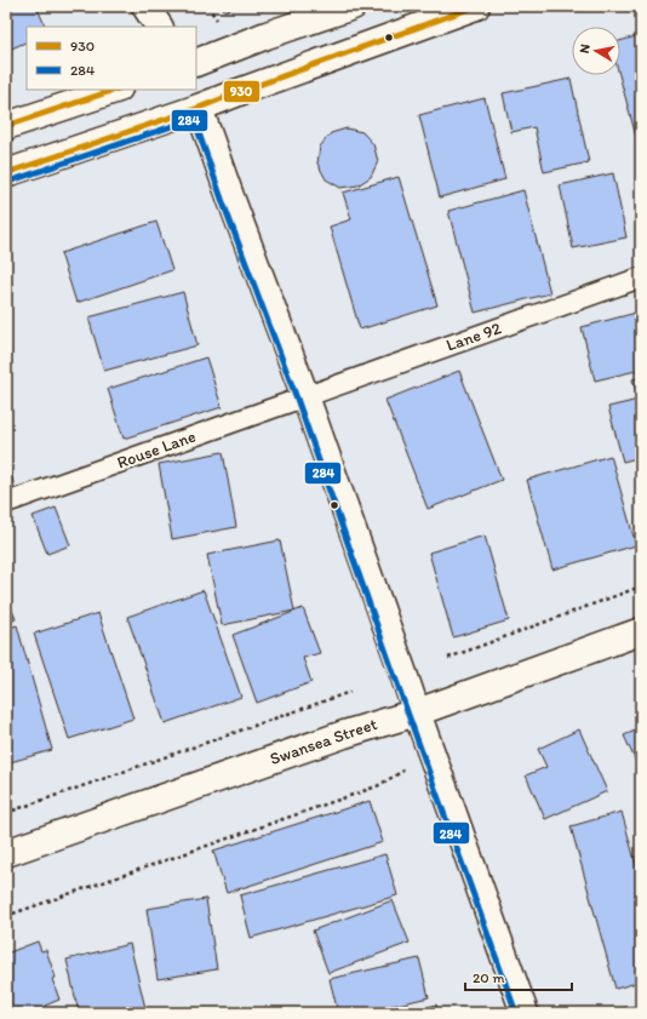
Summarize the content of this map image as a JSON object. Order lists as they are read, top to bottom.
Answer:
{
  "streets": {
    "main road": ["Swansea Street"],
    "lane": ["Lane 92", "Rouse Lane"]
  },
  "crossings": [
    ["Lane 92", "Rouse Lane"]
  ],
  "lines": ["transit line 930", "transit line 284"],
  "legend": ["930", "284"],
  "scale_bar": "20 m",
  "north": "left"
}
